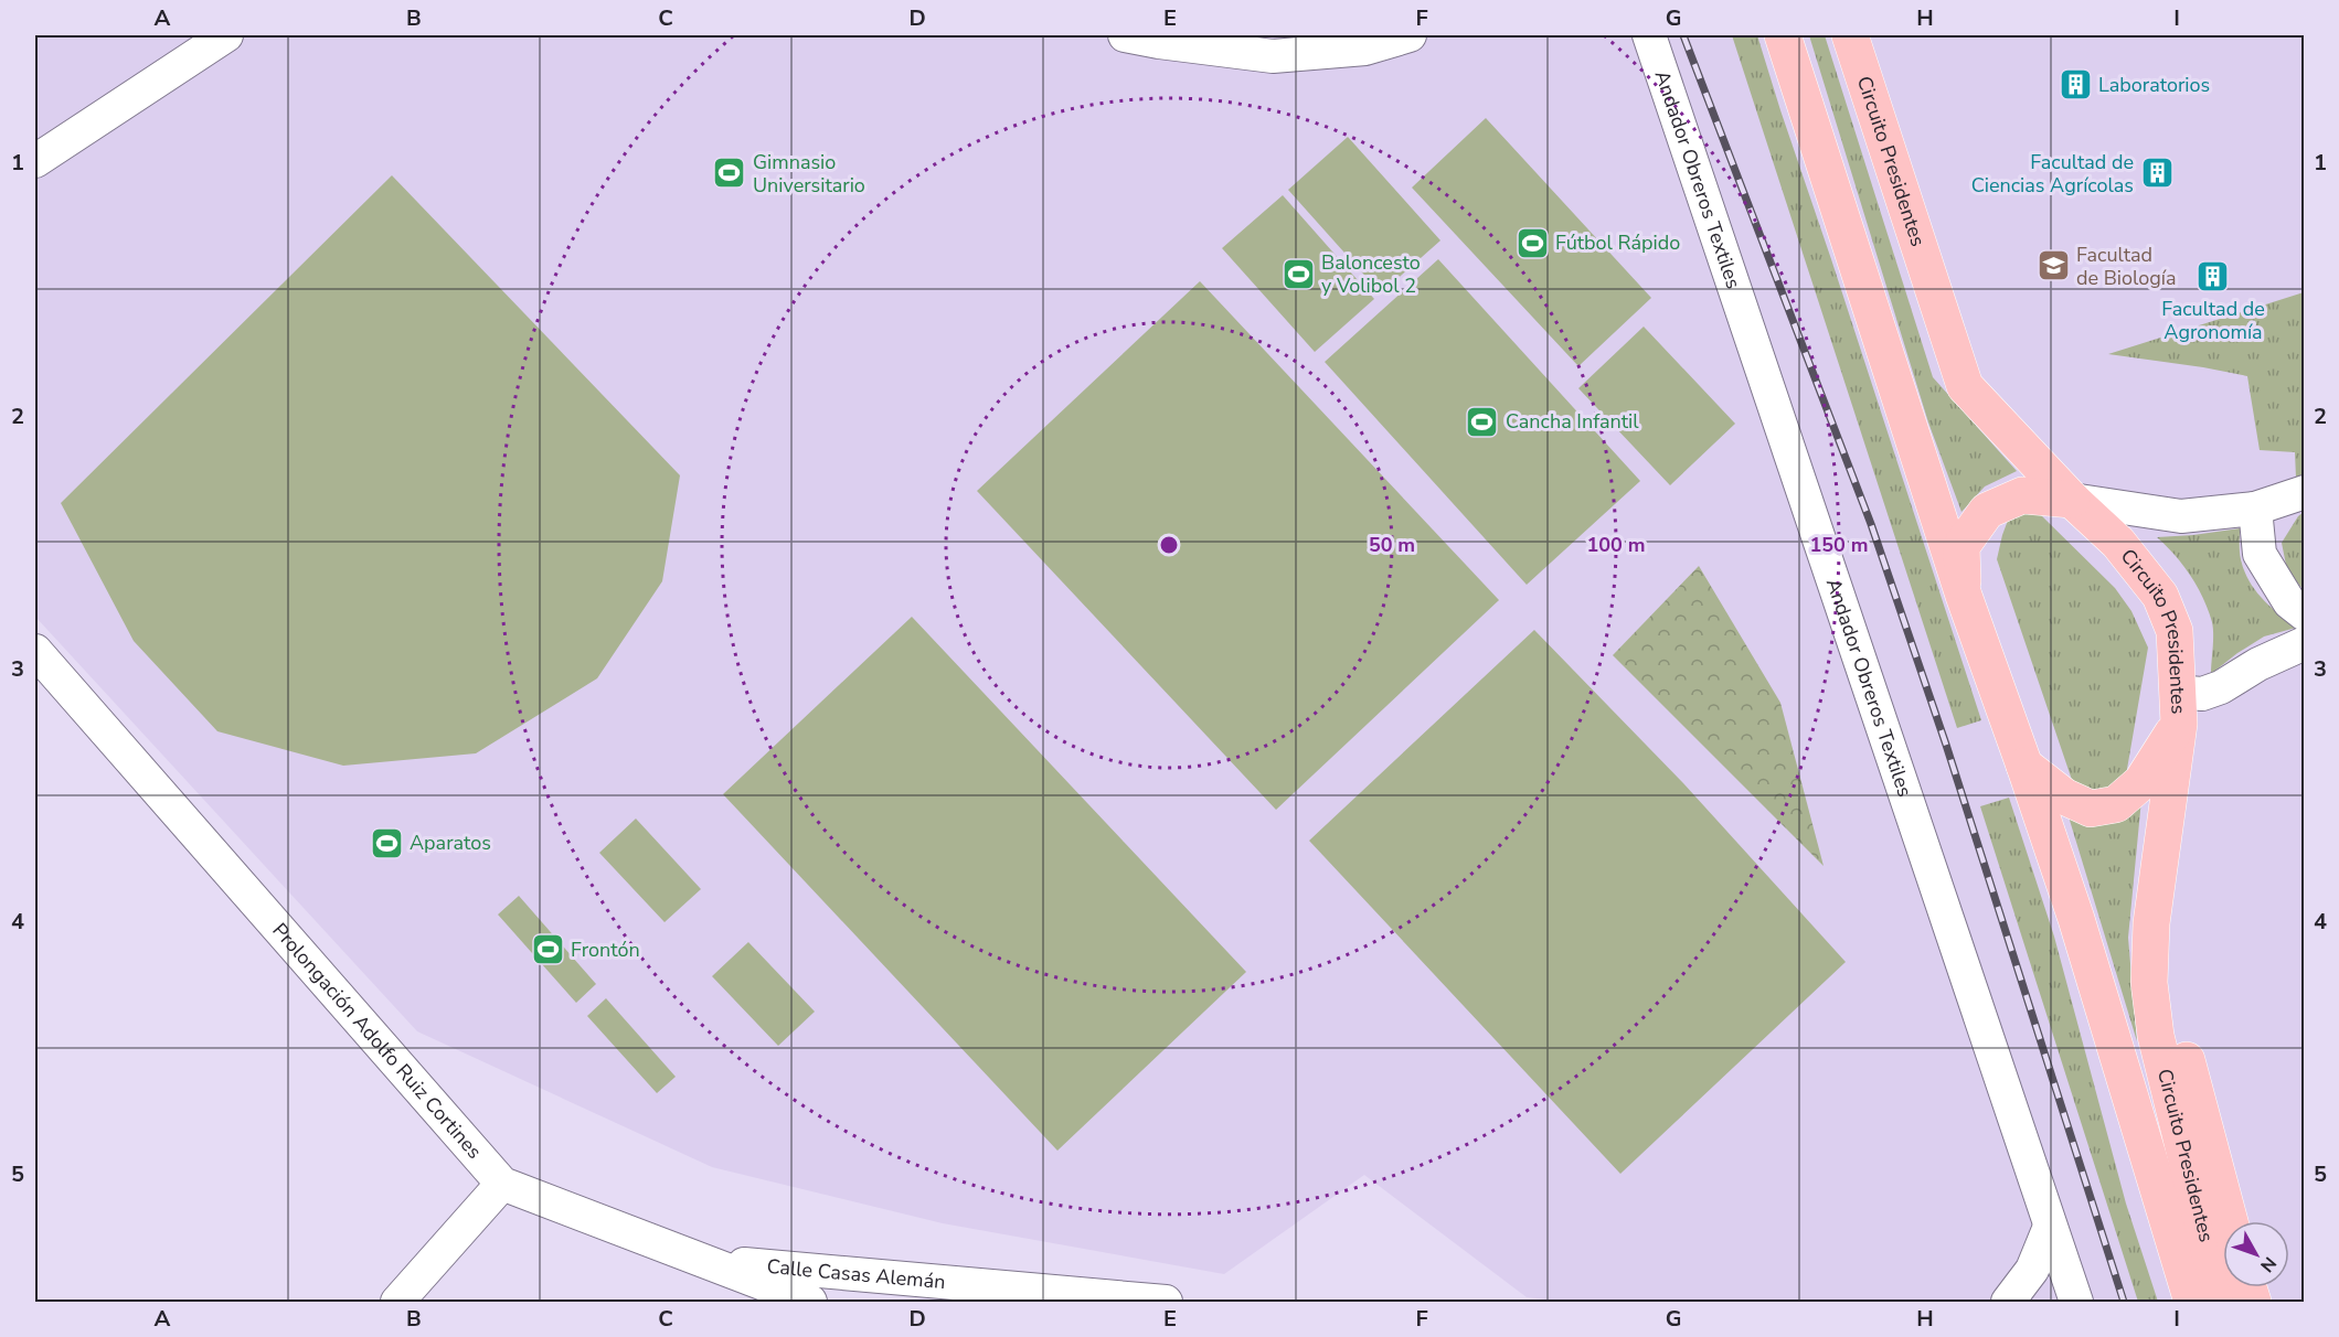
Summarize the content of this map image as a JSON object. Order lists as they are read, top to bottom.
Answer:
{
  "streets": {
    "main road": ["Circuito Presidentes"],
    "street": ["Andador Obreros Textiles", "Prolongación Adolfo Ruiz Cortines", "Calle Casas Alemán"]
  },
  "crossings": [
    ["Prolongación Adolfo Ruiz Cortines", "Calle Casas Alemán"]
  ],
  "places": {
    "building": ["Laboratorios", "Facultad de Ciencias Agrícolas", "Facultad de Agronomía"],
    "sports": [
      "Gimnasio Universitario",
      "Fútbol Rápido",
      "Baloncesto y Volibol 2",
      "Cancha Infantil",
      "Aparatos",
      "Frontón"
    ],
    "school or university": ["Facultad de Biología"]
  },
  "north": "bottom right",
  "grid": {
    "columns": [
      "A",
      "B",
      "C",
      "D",
      "E",
      "F",
      "G",
      "H",
      "I"
    ],
    "rows": [
      "1",
      "2",
      "3",
      "4",
      "5"
    ]
  },
  "rings": ["50 m", "100 m", "150 m"]
}
